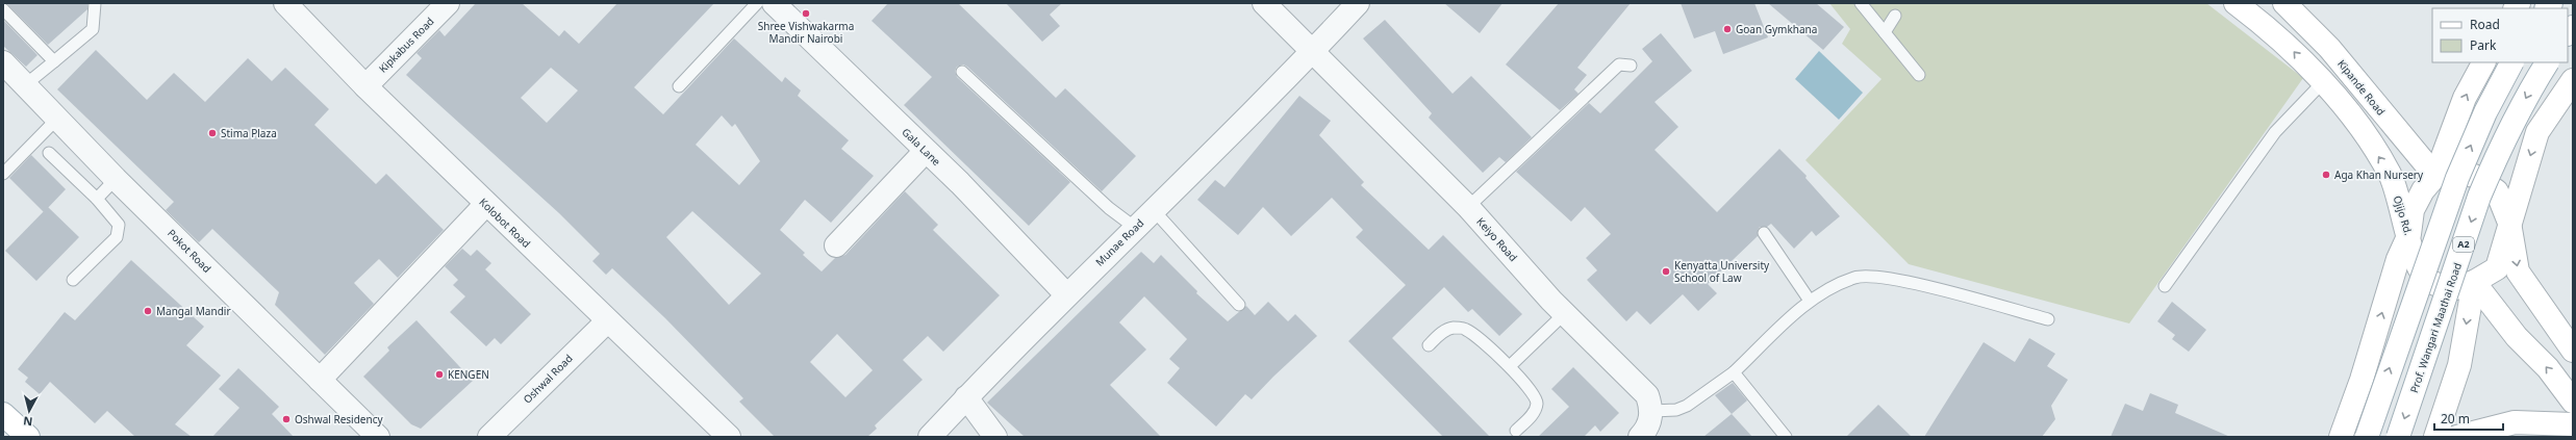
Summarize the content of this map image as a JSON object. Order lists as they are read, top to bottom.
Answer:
{
  "streets": {
    "main road": [
      "Kipande Road",
      "Ojijo Rd.",
      "A2",
      "Prof. Wangari Maathai Road"
    ],
    "street": [
      "Kipkabus Road",
      "Gala Lane",
      "Kolobot Road",
      "Keiyo Road",
      "Munae Road",
      "Pokot Road",
      "Oshwal Road"
    ]
  },
  "crossings": [
    ["Kipkabus Road", "Kolobot Road"],
    ["Kipande Road", "Ojijo Rd."],
    ["Kipande Road", "Prof. Wangari Maathai Road"],
    ["Gala Lane", "Munae Road"],
    ["Ojijo Rd.", "Prof. Wangari Maathai Road"],
    ["Kolobot Road", "Oshwal Road"],
    ["Keiyo Road", "Munae Road"]
  ],
  "one_way": ["Ojijo Rd."],
  "places": [
    "Shree Vishwakarma Mandir Nairobi",
    "Goan Gymkhana",
    "Stima Plaza",
    "Aga Khan Nursery",
    "Kenyatta University School of Law",
    "Mangal Mandir",
    "KENGEN",
    "Oshwal Residency"
  ],
  "legend": ["Road", "Park"],
  "scale_bar": "20 m",
  "north": "bottom"
}
